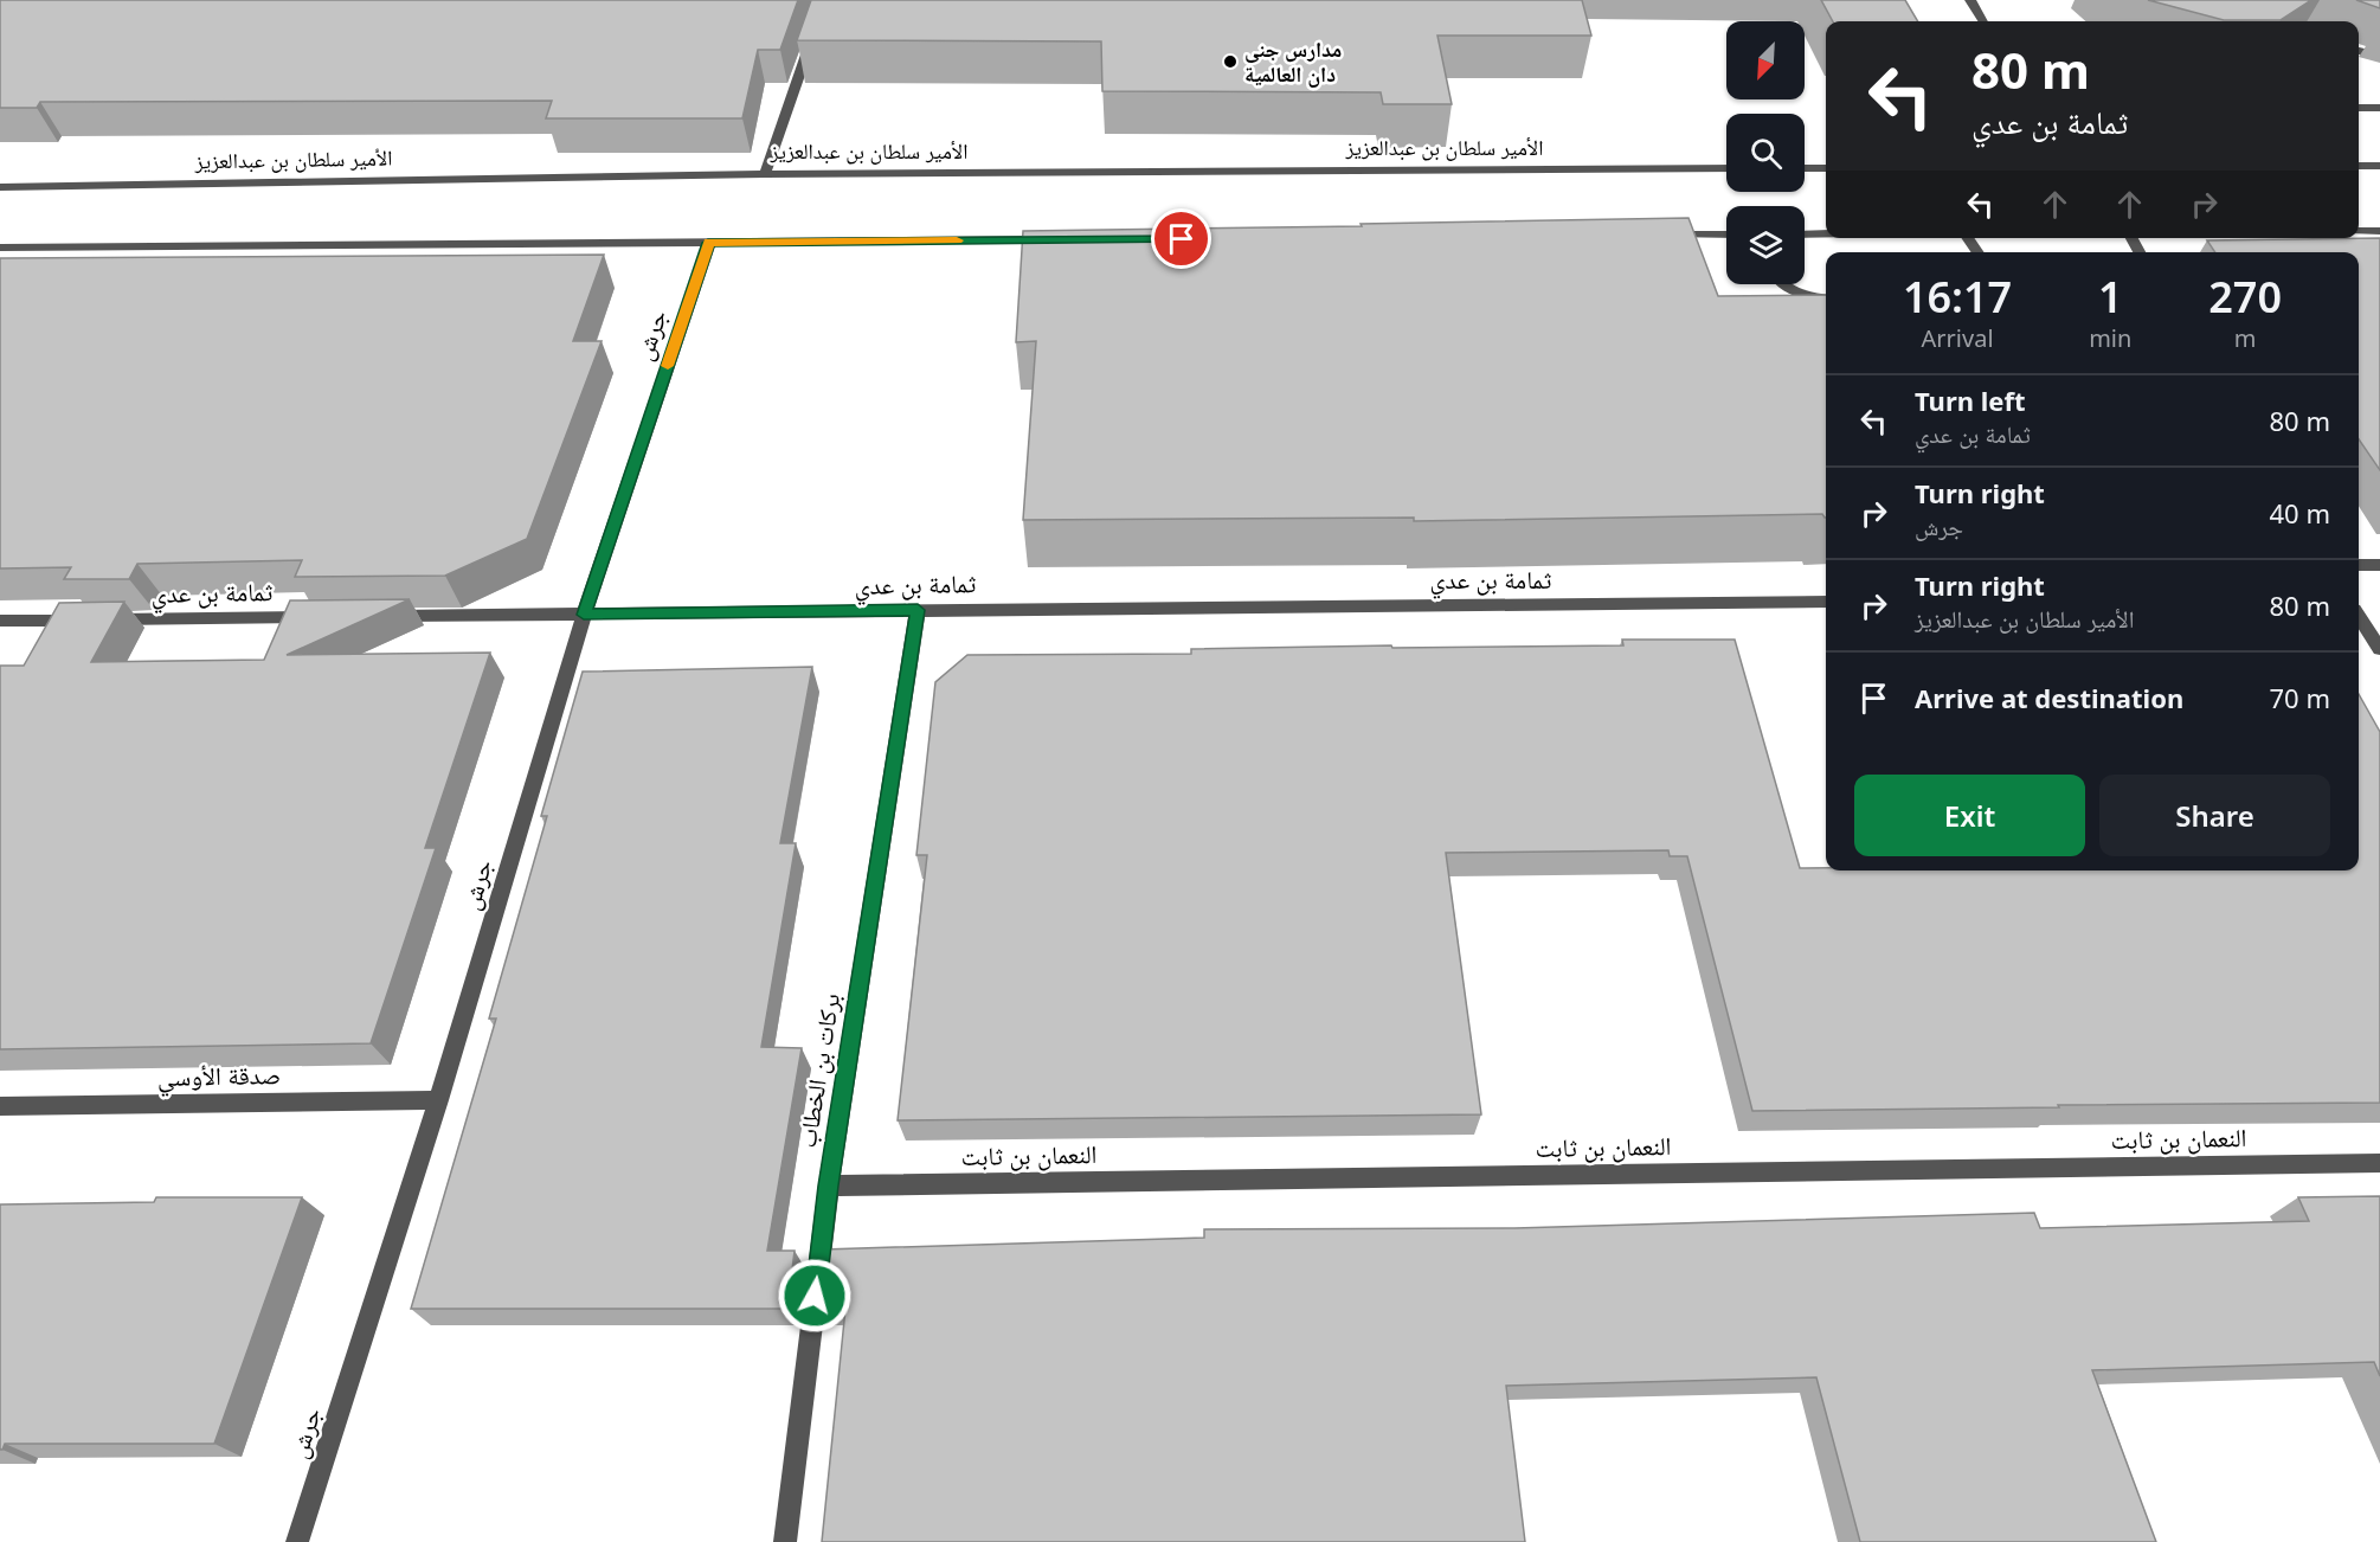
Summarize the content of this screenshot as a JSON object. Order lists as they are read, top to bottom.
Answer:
{
  "streets": {
    "street": [
      "الأمير سلطان بن عبدالعزيز",
      "جرش",
      "ثمامة بن عدي",
      "بركات بن الخطاب",
      "صدقة الأوسي",
      "النعمان بن ثابت"
    ]
  },
  "crossings": [
    ["جرش", "ثمامة بن عدي"],
    ["جرش", "صدقة الأوسي"],
    ["ثمامة بن عدي", "بركات بن الخطاب"],
    ["بركات بن الخطاب", "النعمان بن ثابت"]
  ],
  "places": ["مدارس جنى دان العالمية"],
  "north": "bottom left",
  "page": {
    "turn": ["80 m", "ثمامة بن عدي"],
    "eta": [
      "16:17",
      "Arrival",
      "1",
      "min",
      "270",
      "m"
    ],
    "list": [
      {
        "name": "Turn left",
        "note": "ثمامة بن عدي",
        "value": "80 m"
      },
      {
        "name": "Turn right",
        "note": "جرش",
        "value": "40 m"
      },
      {
        "name": "Turn right",
        "note": "الأمير سلطان بن عبدالعزيز",
        "value": "80 m"
      },
      {
        "name": "Arrive at destination",
        "value": "70 m"
      }
    ],
    "buttons": ["Exit", "Share"]
  }
}
